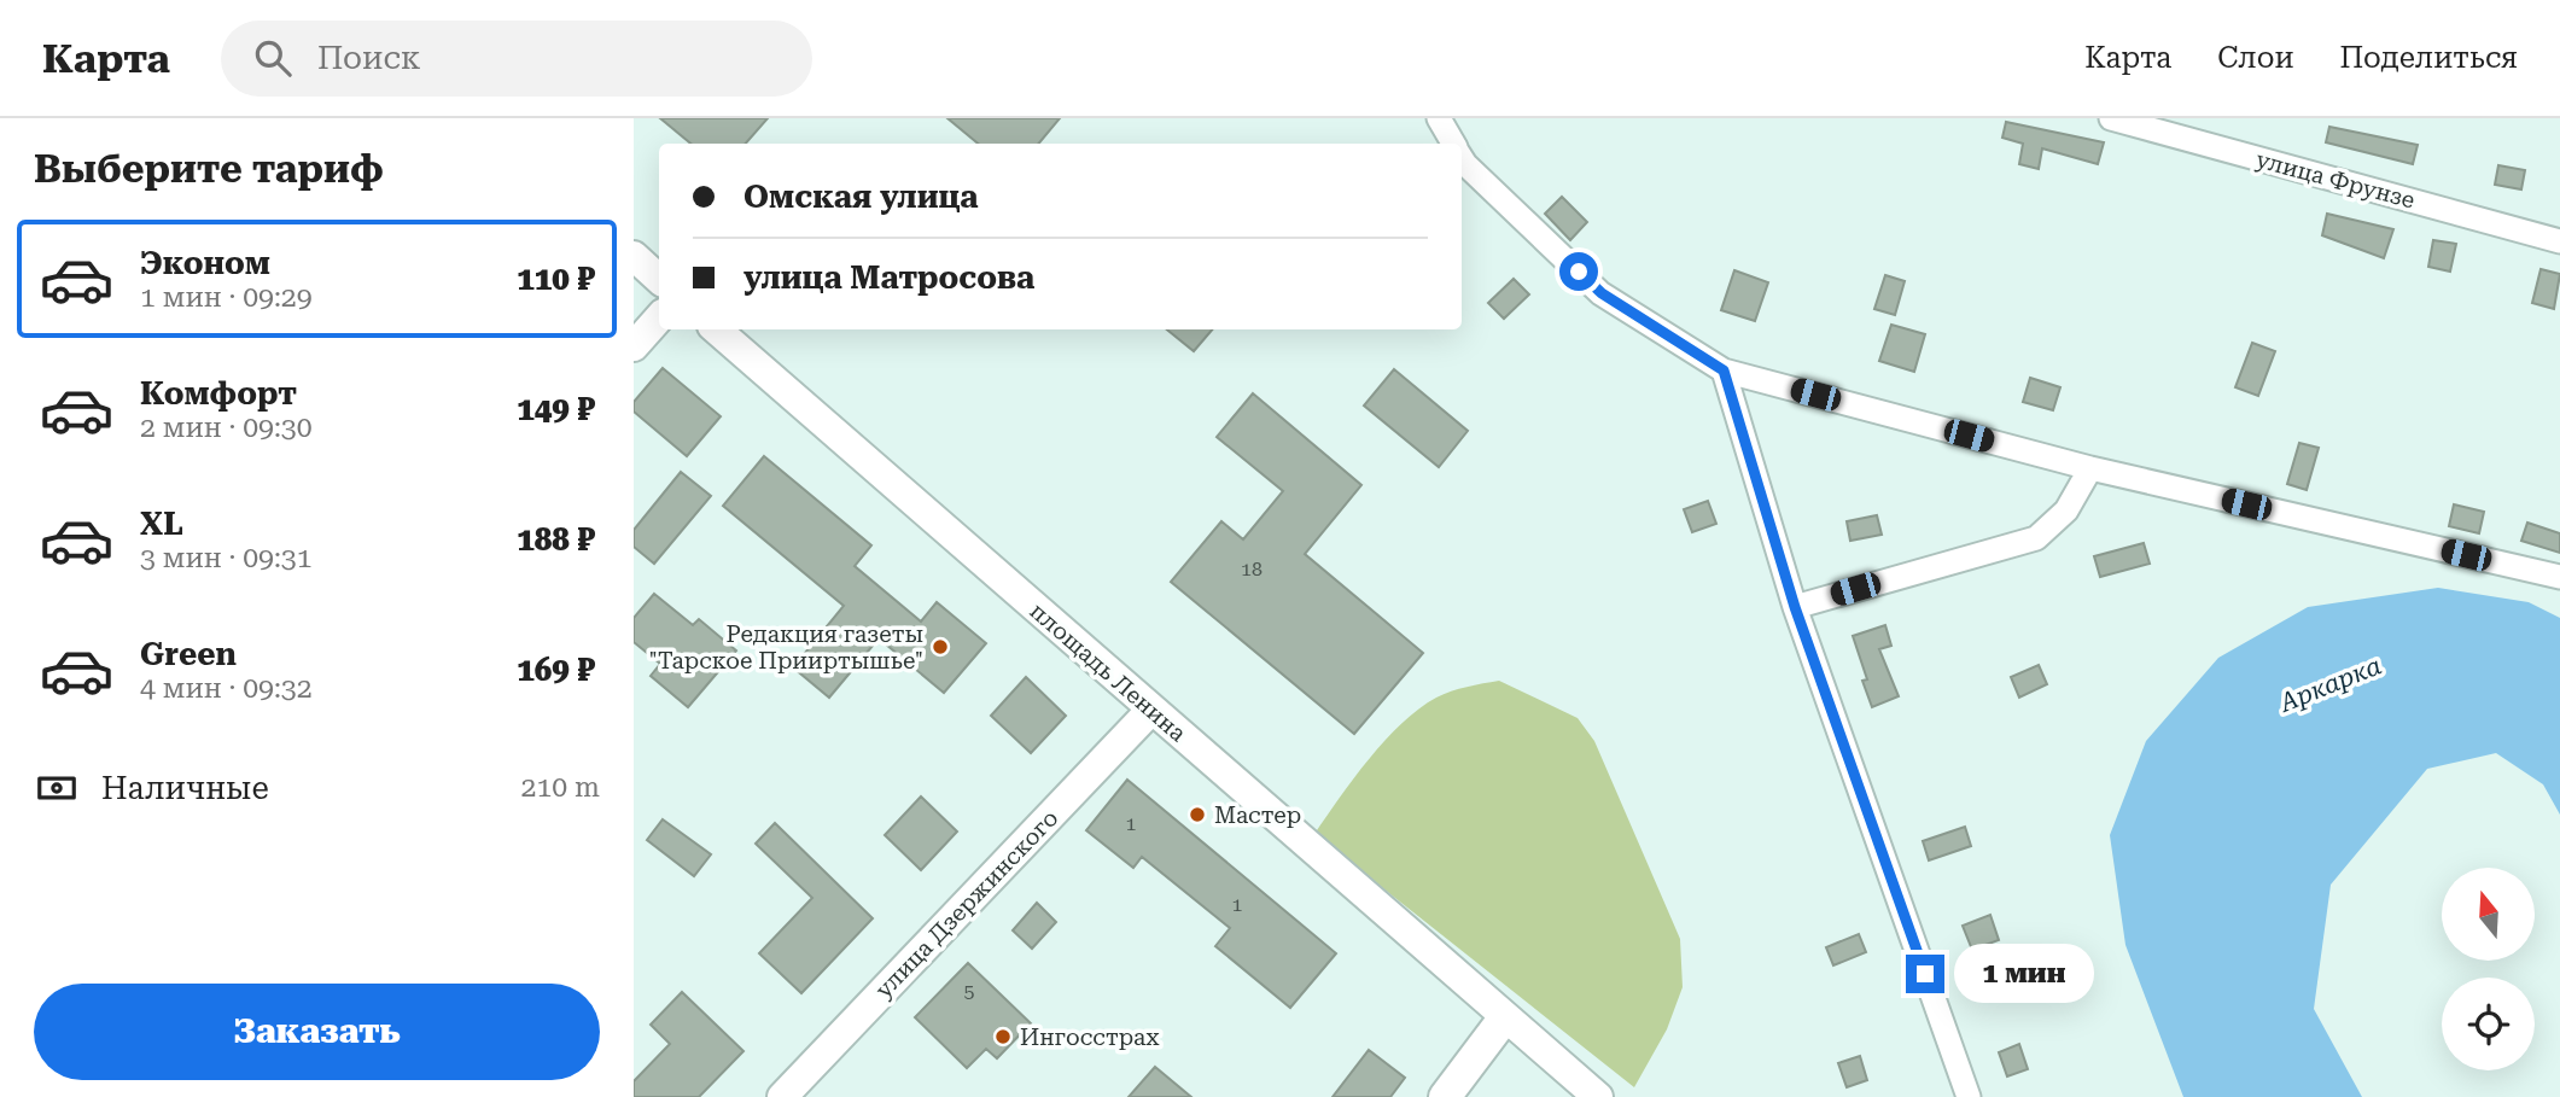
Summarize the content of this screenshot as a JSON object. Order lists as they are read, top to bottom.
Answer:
{
  "streets": {
    "street": ["улица Фрунзе", "площадь Ленина", "улица Дзержинского"]
  },
  "crossings": [
    ["площадь Ленина", "улица Дзержинского"]
  ],
  "water": ["Аркарка"],
  "places": ["Редакция газеты \"Тарское Прииртышье\"", "Мастер", "Ингосстрах"],
  "house_numbers": [
    "18",
    "1",
    "1",
    "5"
  ],
  "north": "top",
  "page": {
    "header": "Карта",
    "search": "Поиск",
    "nav": ["Карта", "Слои", "Поделиться"],
    "heading": "Выберите тариф",
    "banner": ["Омская улица", "улица Матросова"],
    "list": [
      {
        "name": "Эконом",
        "note": "1 мин · 09:29",
        "value": "110 ₽"
      },
      {
        "name": "Комфорт",
        "note": "2 мин · 09:30",
        "value": "149 ₽"
      },
      {
        "name": "XL",
        "note": "3 мин · 09:31",
        "value": "188 ₽"
      },
      {
        "name": "Green",
        "note": "4 мин · 09:32",
        "value": "169 ₽"
      }
    ],
    "pay": ["Наличные", "210 m"],
    "bubble": "1 мин",
    "buttons": "Заказать"
  }
}
